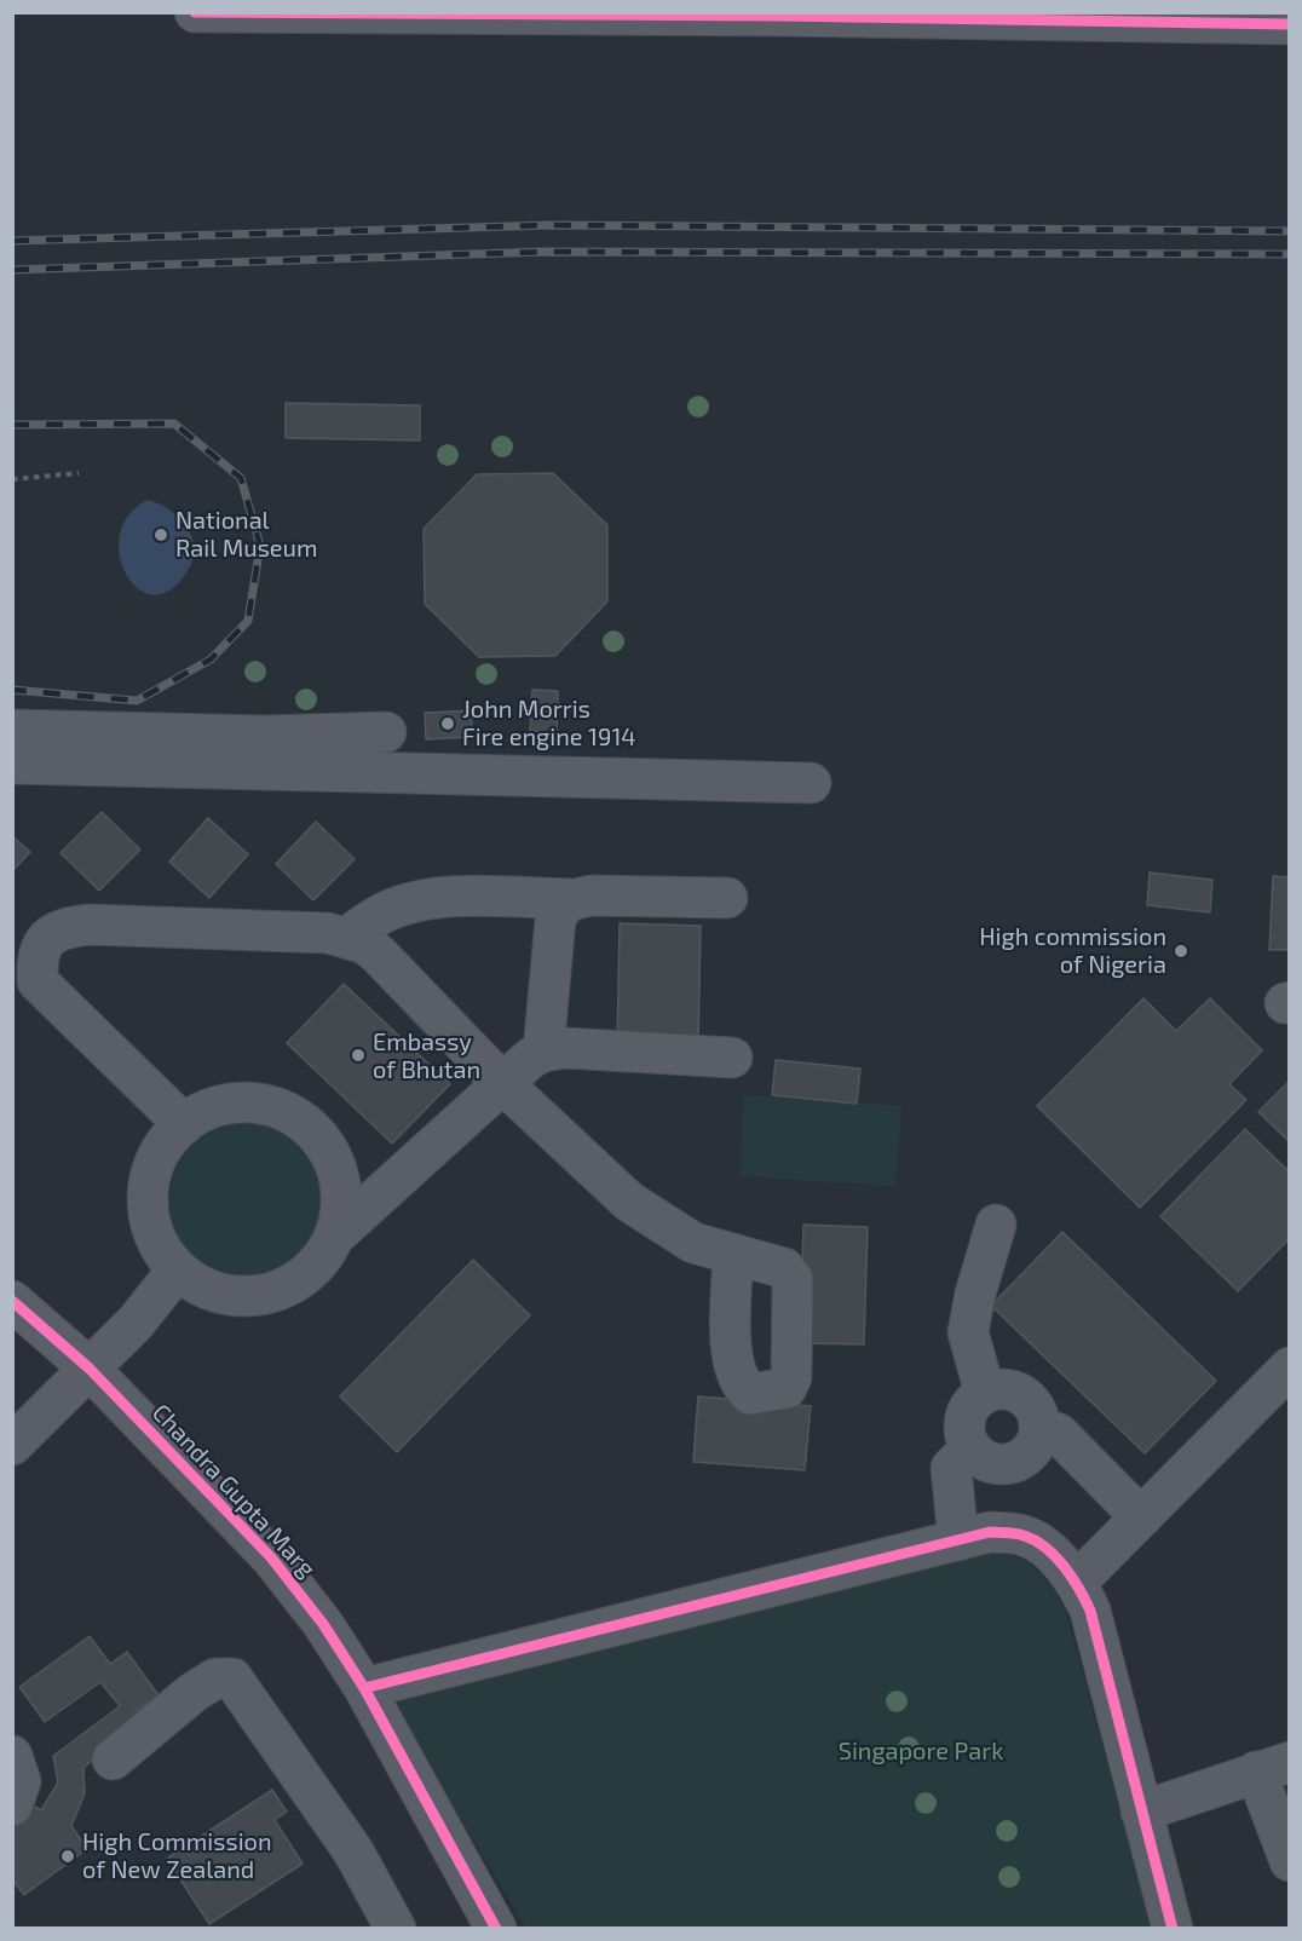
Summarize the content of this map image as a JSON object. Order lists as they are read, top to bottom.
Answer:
{
  "streets": {
    "street": ["Chandra Gupta Marg"]
  },
  "parks": ["Singapore Park"],
  "places": [
    "National Rail Museum",
    "John Morris Fire engine 1914",
    "High commission of Nigeria",
    "Embassy of Bhutan",
    "High Commission of New Zealand"
  ]
}
